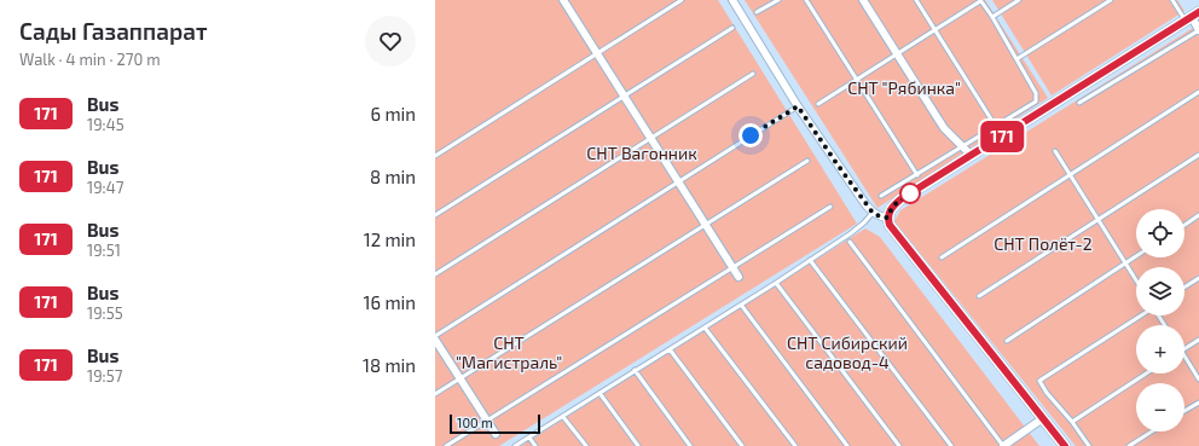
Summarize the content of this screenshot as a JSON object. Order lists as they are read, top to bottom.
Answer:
{
  "parks": [
    "СНТ \"Рябинка\"",
    "СНТ Вагонник",
    "СНТ Полёт-2",
    "СНТ \"Магистраль\"",
    "СНТ Сибирский садовод-4"
  ],
  "lines": ["bus line 171"],
  "scale_bar": "100 m",
  "page": {
    "heading": ["Сады Газаппарат", "Walk · 4 min · 270 m"],
    "on_map": "171",
    "list": [
      {
        "mark": "171",
        "name": "Bus",
        "note": "19:45",
        "value": "6 min"
      },
      {
        "mark": "171",
        "name": "Bus",
        "note": "19:47",
        "value": "8 min"
      },
      {
        "mark": "171",
        "name": "Bus",
        "note": "19:51",
        "value": "12 min"
      },
      {
        "mark": "171",
        "name": "Bus",
        "note": "19:55",
        "value": "16 min"
      },
      {
        "mark": "171",
        "name": "Bus",
        "note": "19:57",
        "value": "18 min"
      }
    ],
    "map_buttons": ["+", "−"],
    "scale": "100 m"
  }
}
